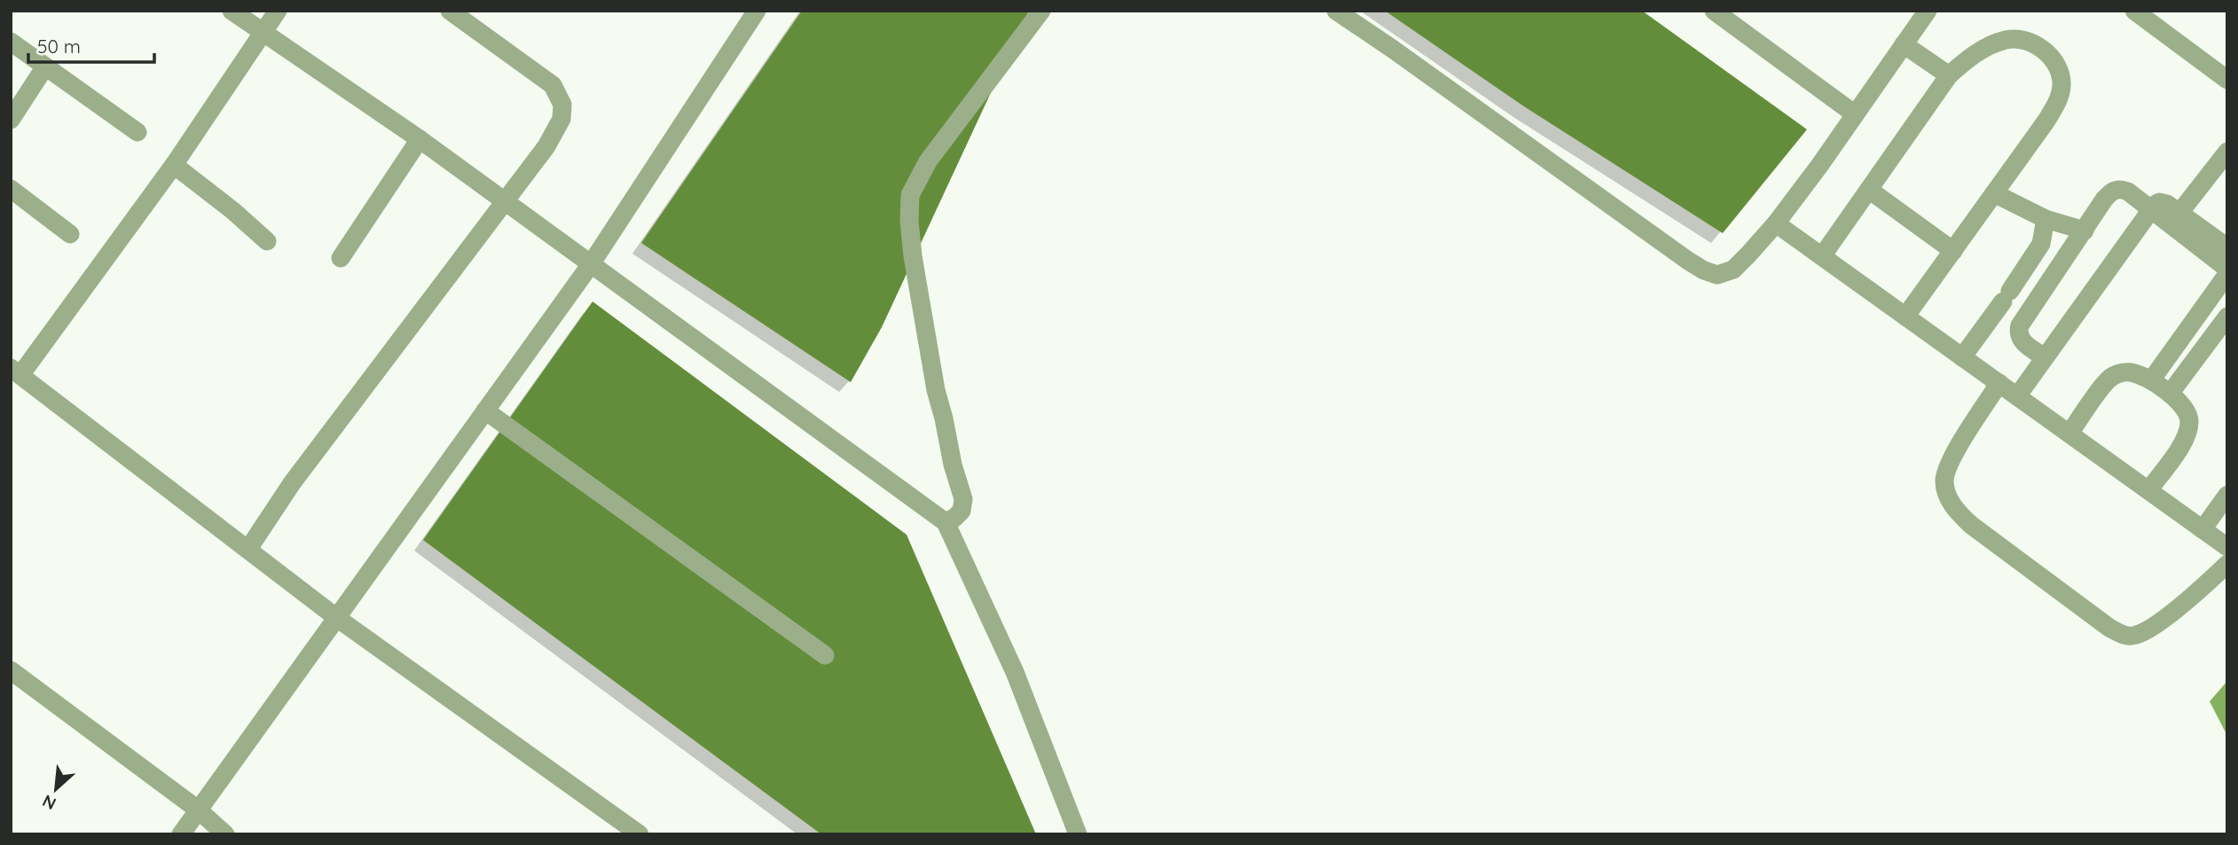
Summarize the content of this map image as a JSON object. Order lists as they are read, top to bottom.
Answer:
{
  "scale_bar": "50 m",
  "north": "bottom left"
}
